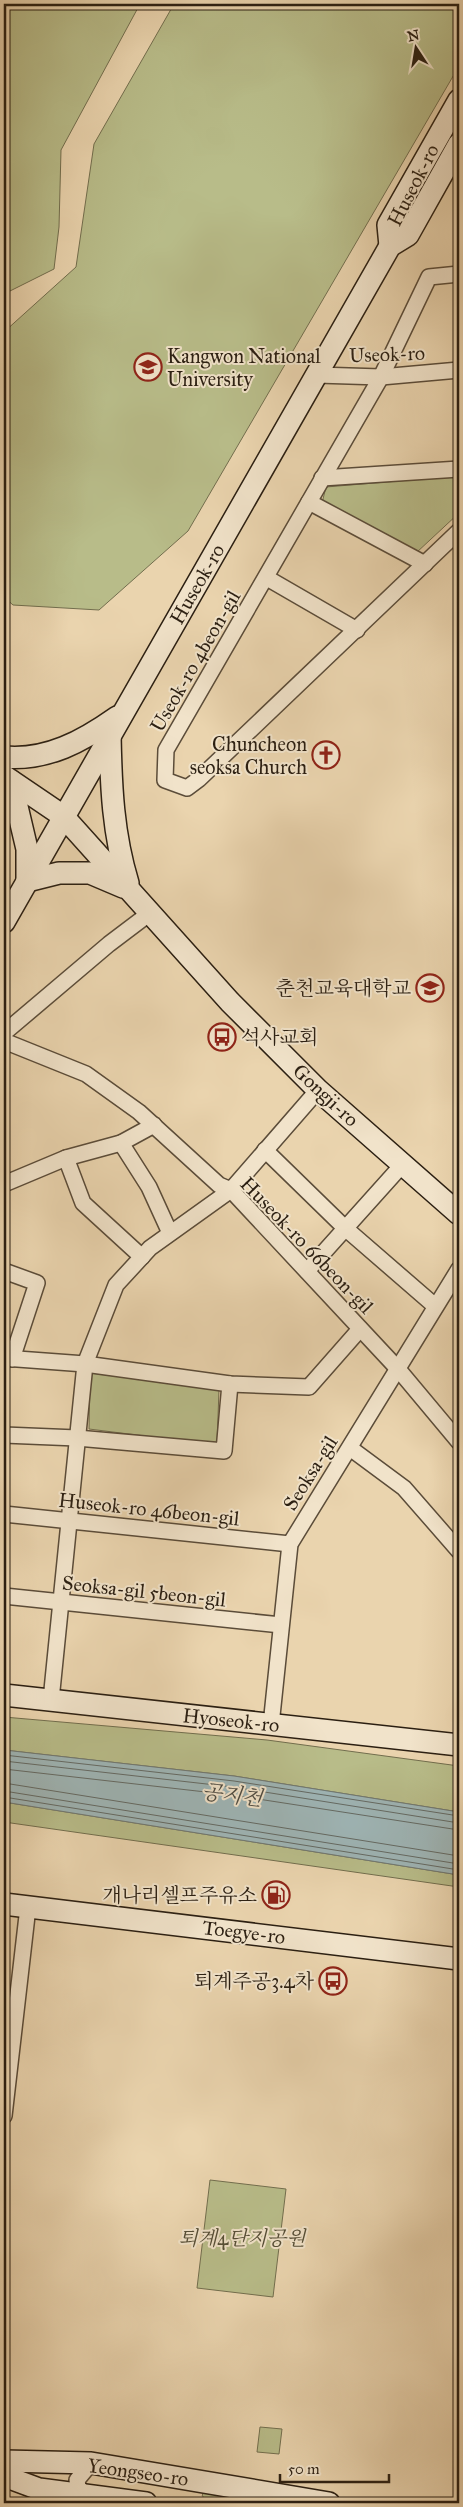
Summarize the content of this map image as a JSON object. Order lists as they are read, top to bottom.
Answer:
{
  "streets": {
    "street": [
      "Huseok-ro",
      "Useok-ro",
      "Useok-ro 4beon-gil",
      "Gongji-ro",
      "Huseok-ro 66beon-gil",
      "Seoksa-gil",
      "Huseok-ro 46beon-gil",
      "Seoksa-gil 5beon-gil",
      "Hyoseok-ro",
      "Toegye-ro",
      "Yeongseo-ro"
    ]
  },
  "crossings": [
    ["Huseok-ro", "Useok-ro"],
    ["Huseok-ro", "Gongji-ro"],
    ["Useok-ro", "Useok-ro 4beon-gil"],
    ["Huseok-ro 66beon-gil", "Seoksa-gil"],
    ["Seoksa-gil", "Huseok-ro 46beon-gil"],
    ["Seoksa-gil", "Seoksa-gil 5beon-gil"],
    ["Seoksa-gil", "Hyoseok-ro"]
  ],
  "water": ["공지천"],
  "parks": ["퇴계4단지공원"],
  "places": {
    "school or university": ["Kangwon National University", "춘천교육대학교"],
    "church": ["Chuncheon seoksa Church"],
    "bus stop": ["석사교회", "퇴계주공3.4차"],
    "fuel station": ["개나리셀프주유소"]
  },
  "scale_bar": "50 m",
  "north": "top"
}
